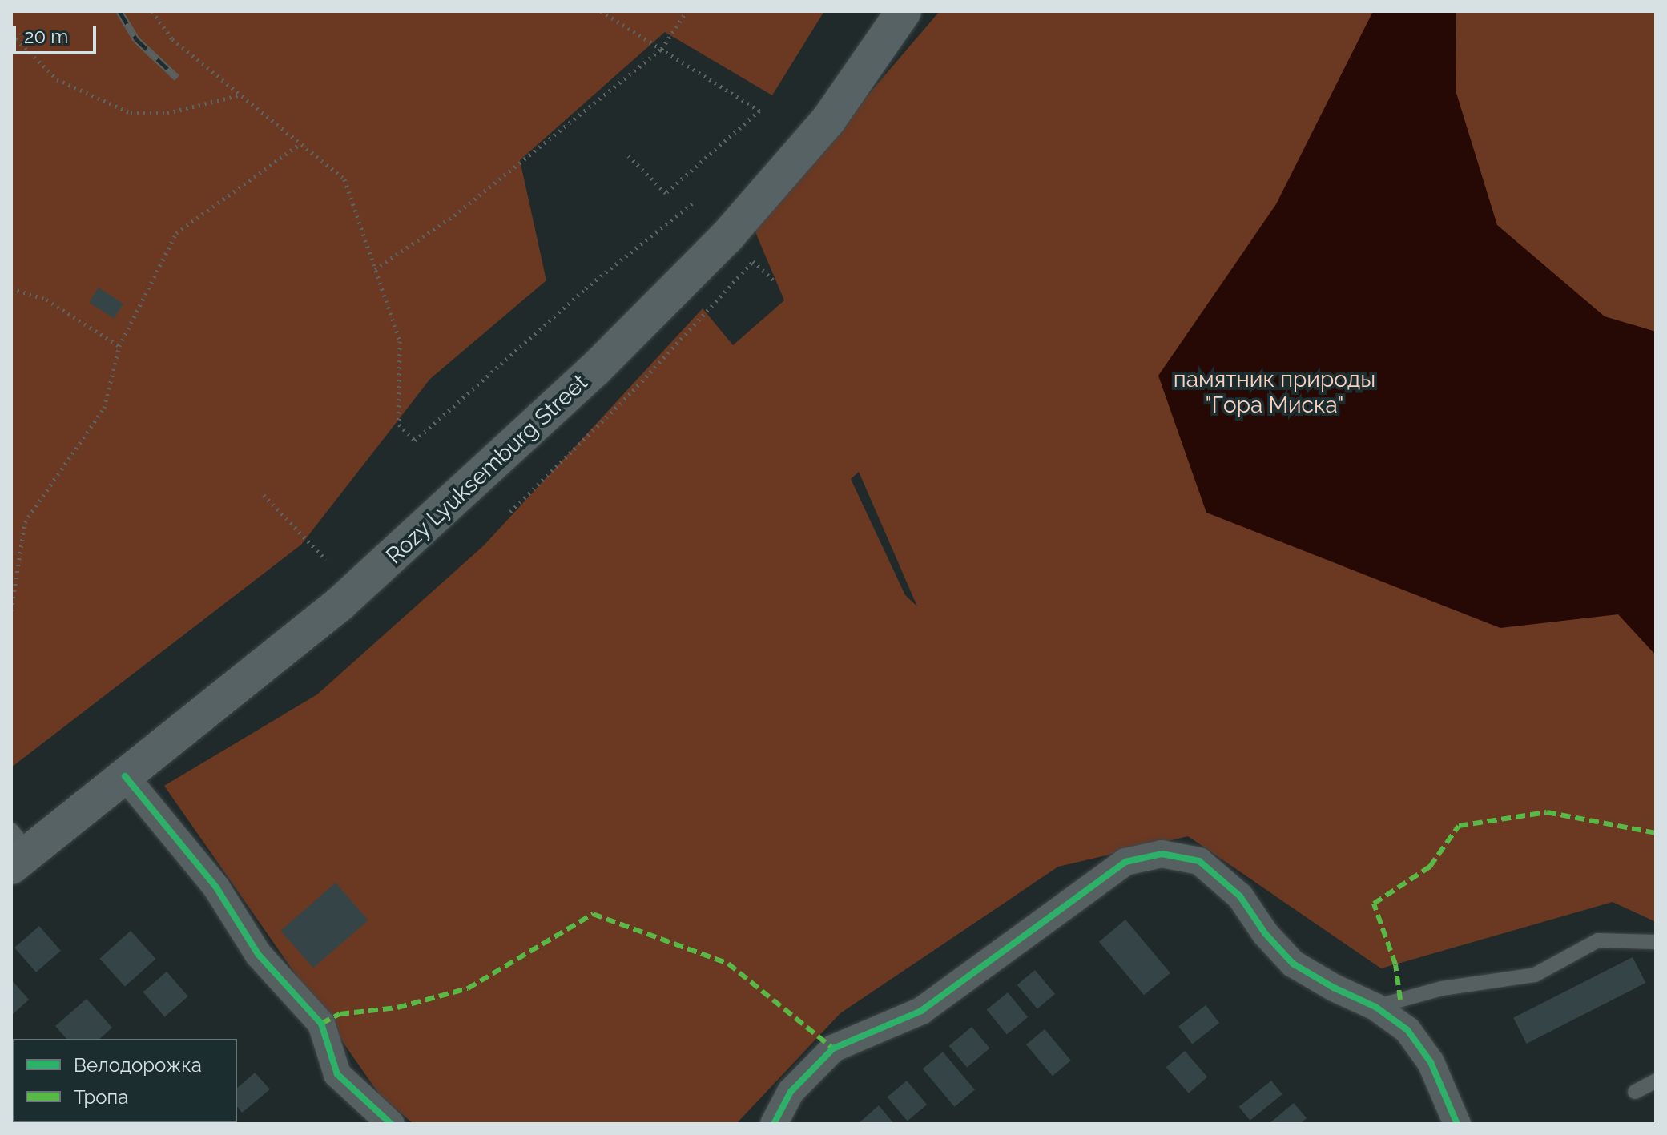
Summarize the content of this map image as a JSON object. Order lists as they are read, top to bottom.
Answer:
{
  "streets": {
    "main road": ["Rozy Lyuksemburg Street"]
  },
  "parks": ["памятник природы \"Гора Миска\""],
  "legend": ["Велодорожка", "Тропа"],
  "scale_bar": "20 m"
}
